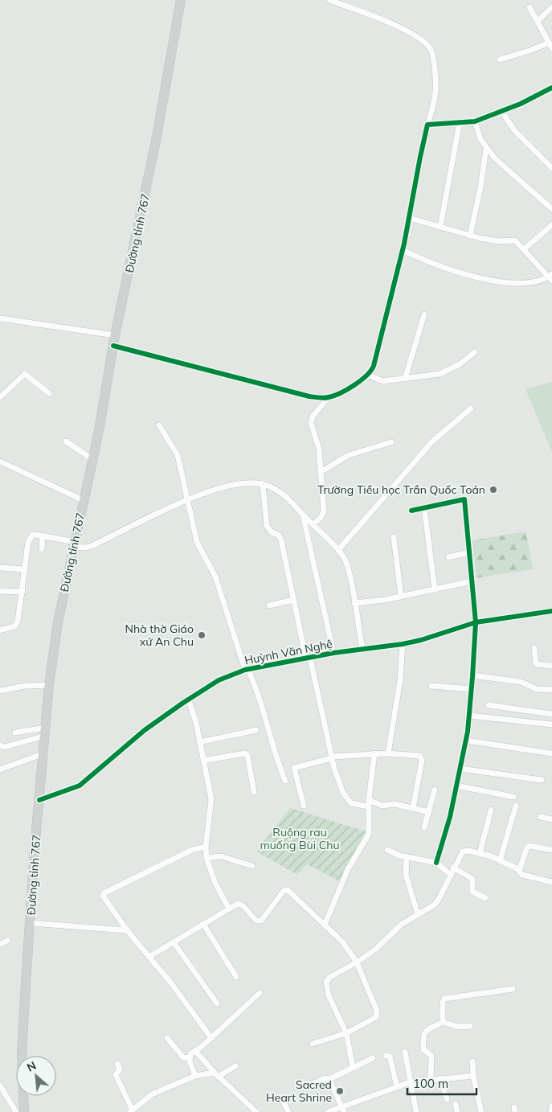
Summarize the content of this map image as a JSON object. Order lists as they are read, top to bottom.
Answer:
{
  "streets": {
    "main road": ["Đường tỉnh 767"],
    "street": ["Huỳnh Văn Nghệ"]
  },
  "crossings": [
    ["Đường tỉnh 767", "Huỳnh Văn Nghệ"]
  ],
  "parks": ["Ruộng rau muống Bùi Chu"],
  "places": ["Trường Tiểu học Trần Quốc Toản", "Nhà thờ Giáo xứ An Chu", "Sacred Heart Shrine"],
  "scale_bar": "100 m",
  "north": "top left"
}
